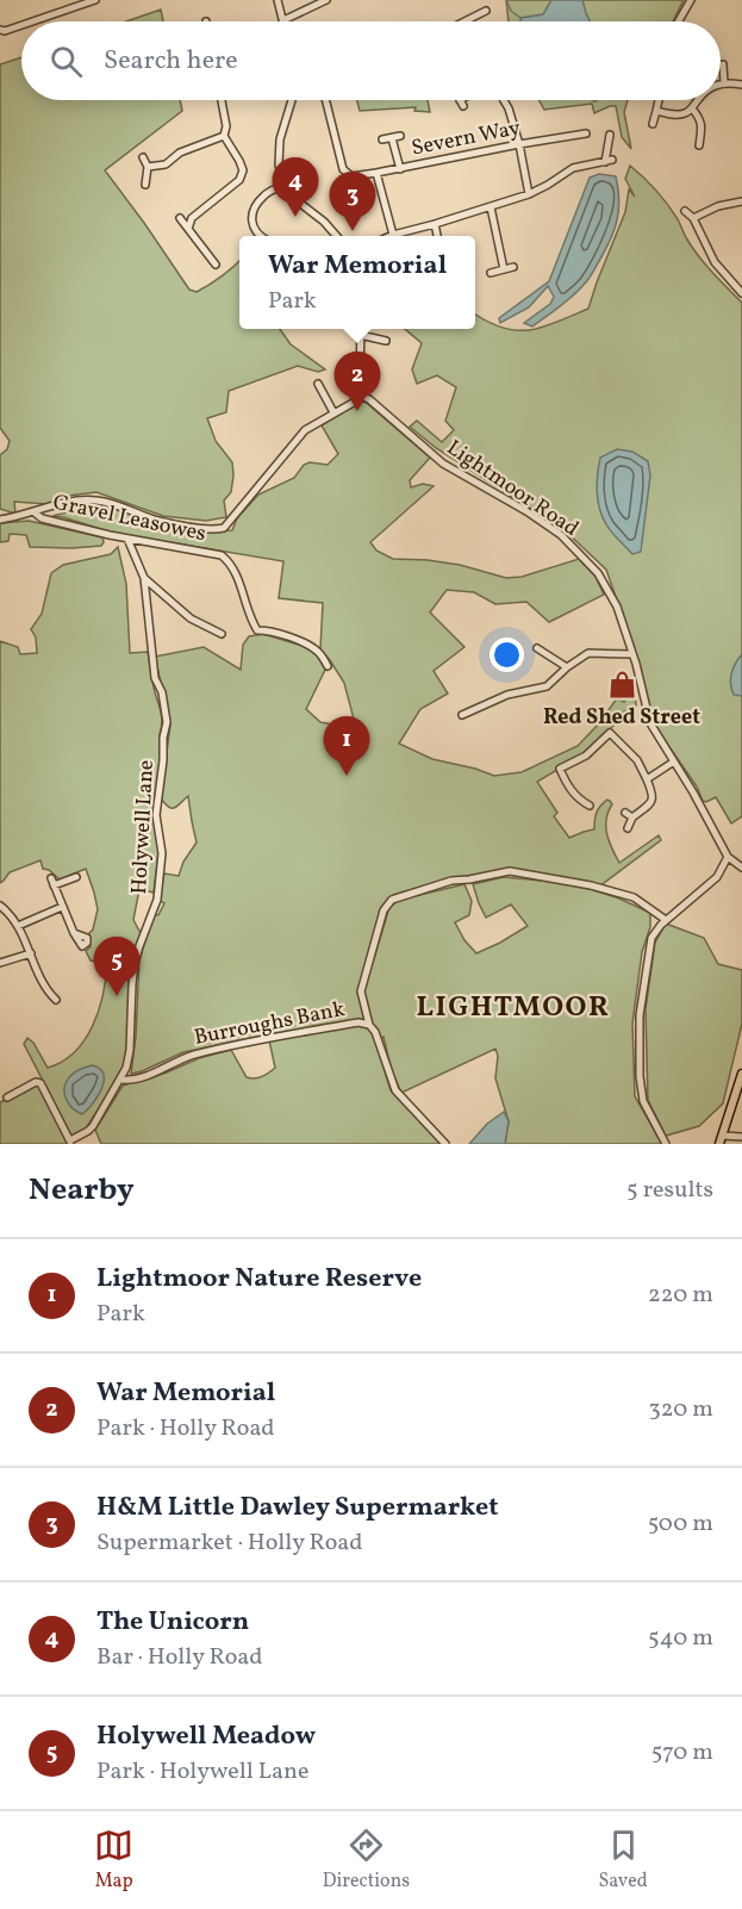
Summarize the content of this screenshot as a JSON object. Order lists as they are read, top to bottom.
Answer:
{
  "streets": {
    "street": [
      "Severn Way",
      "Lightmoor Road",
      "Gravel Leasowes",
      "Holywell Lane",
      "Burroughs Bank"
    ]
  },
  "crossings": [
    ["Gravel Leasowes", "Holywell Lane"],
    ["Holywell Lane", "Burroughs Bank"]
  ],
  "districts": ["LIGHTMOOR"],
  "places": {
    "shop": ["Red Shed Street"]
  },
  "page": {
    "search": "Search here",
    "pins": [
      "4",
      "3",
      "2",
      "1",
      "5"
    ],
    "popup": ["War Memorial", "Park"],
    "heading": ["Nearby", "5 results"],
    "list": [
      {
        "mark": "1",
        "name": "Lightmoor Nature Reserve",
        "note": "Park",
        "value": "220 m"
      },
      {
        "mark": "2",
        "name": "War Memorial",
        "note": "Park · Holly Road",
        "value": "320 m"
      },
      {
        "mark": "3",
        "name": "H&M Little Dawley Supermarket",
        "note": "Supermarket · Holly Road",
        "value": "500 m"
      },
      {
        "mark": "4",
        "name": "The Unicorn",
        "note": "Bar · Holly Road",
        "value": "540 m"
      },
      {
        "mark": "5",
        "name": "Holywell Meadow",
        "note": "Park · Holywell Lane",
        "value": "570 m"
      }
    ],
    "nav": ["Map", "Directions", "Saved"]
  }
}
